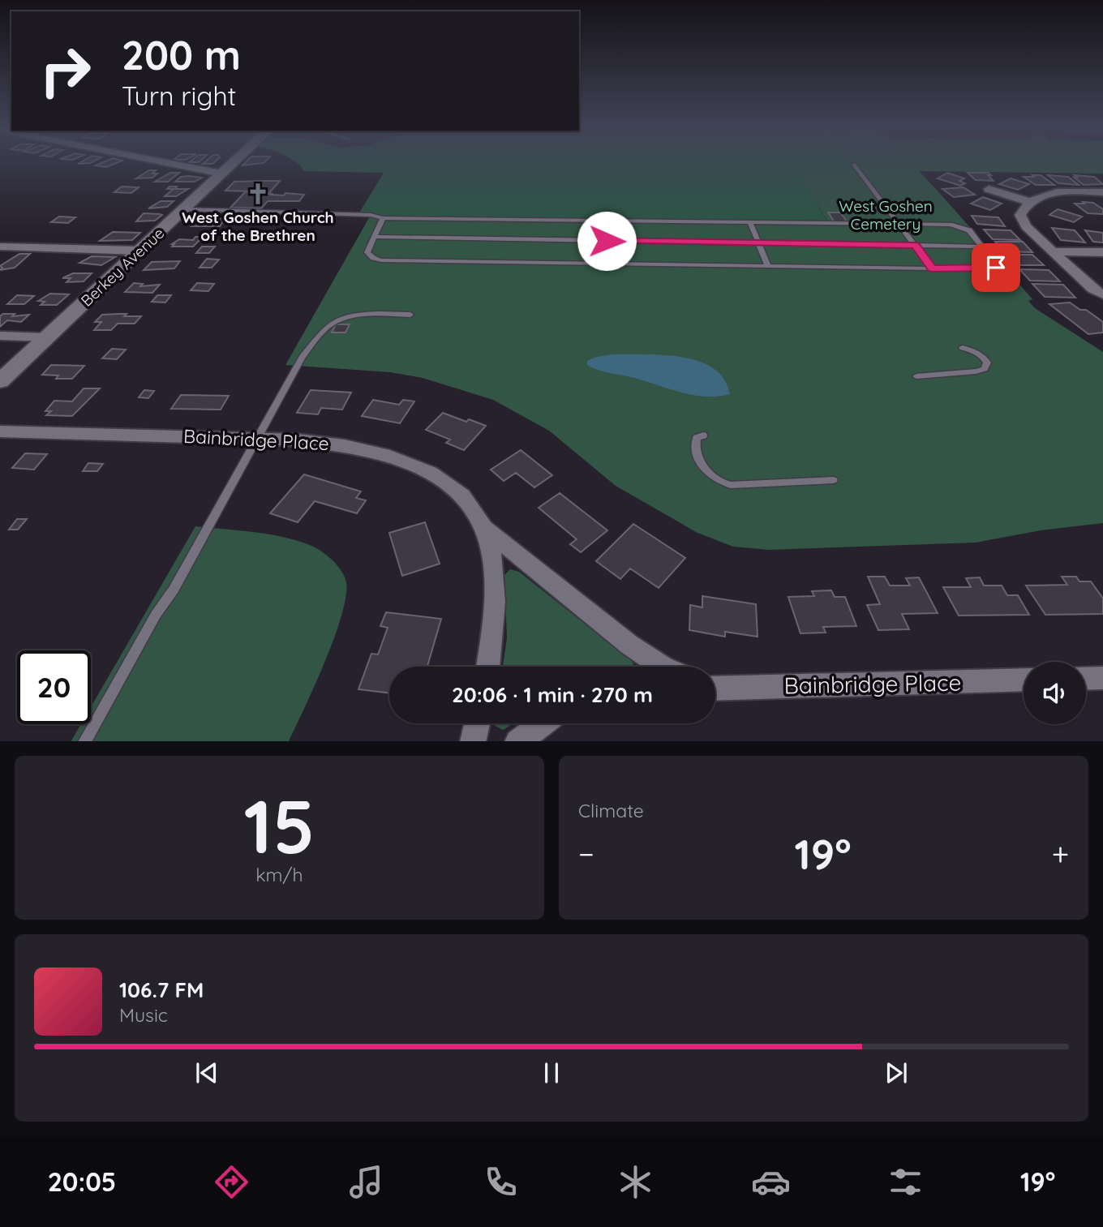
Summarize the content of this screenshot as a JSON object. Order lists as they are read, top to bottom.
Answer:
{
  "streets": {
    "street": ["Berkey Avenue", "Bainbridge Place"]
  },
  "parks": ["West Goshen Cemetery"],
  "places": {
    "church": ["West Goshen Church of the Brethren"]
  },
  "page": {
    "turn": ["200 m", "Turn right"],
    "limit": "20",
    "trip": "20:06 · 1 min · 270 m",
    "tile": [
      ["15", "km/h"],
      "Climate"
    ],
    "heat": ["−", "19°", "+"],
    "song": ["106.7 FM", "Music"],
    "tabs": ["20:05", "19°"]
  }
}
